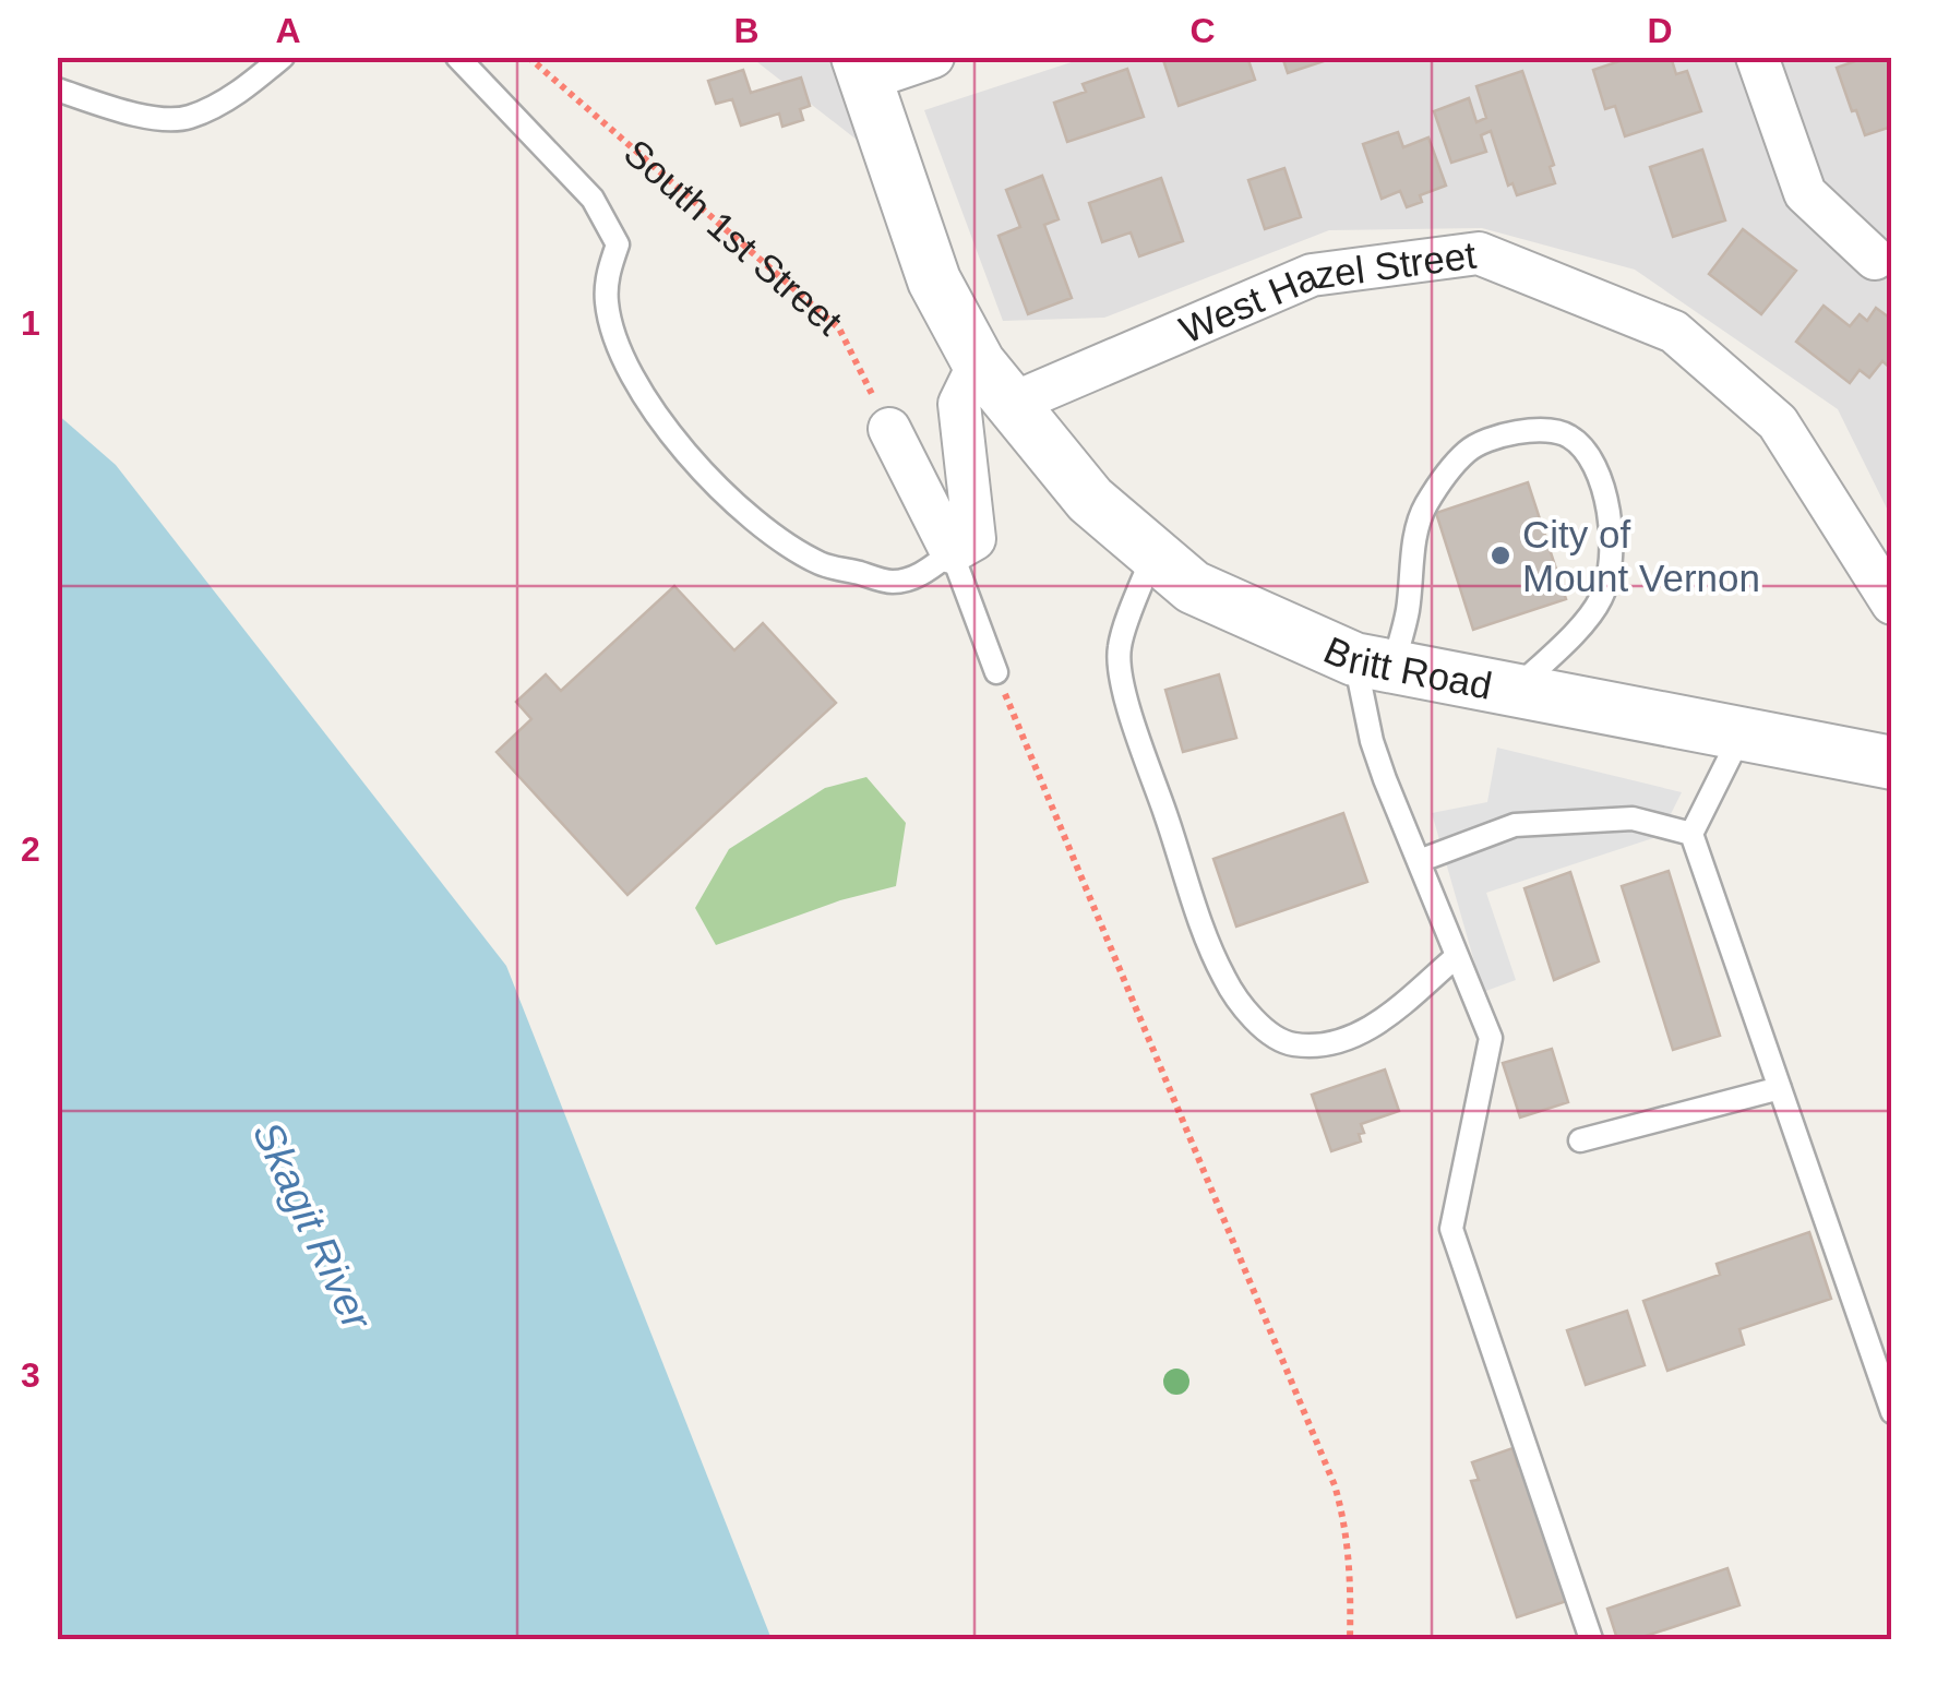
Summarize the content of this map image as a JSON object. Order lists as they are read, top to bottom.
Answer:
{
  "streets": {
    "street": ["West Hazel Street", "Britt Road"],
    "path": ["South 1st Street"]
  },
  "crossings": [
    ["West Hazel Street", "Britt Road"]
  ],
  "water": ["Skagit River"],
  "places": ["City of Mount Vernon"],
  "grid": {
    "columns": [
      "A",
      "B",
      "C",
      "D"
    ],
    "rows": ["1", "2", "3"]
  }
}
